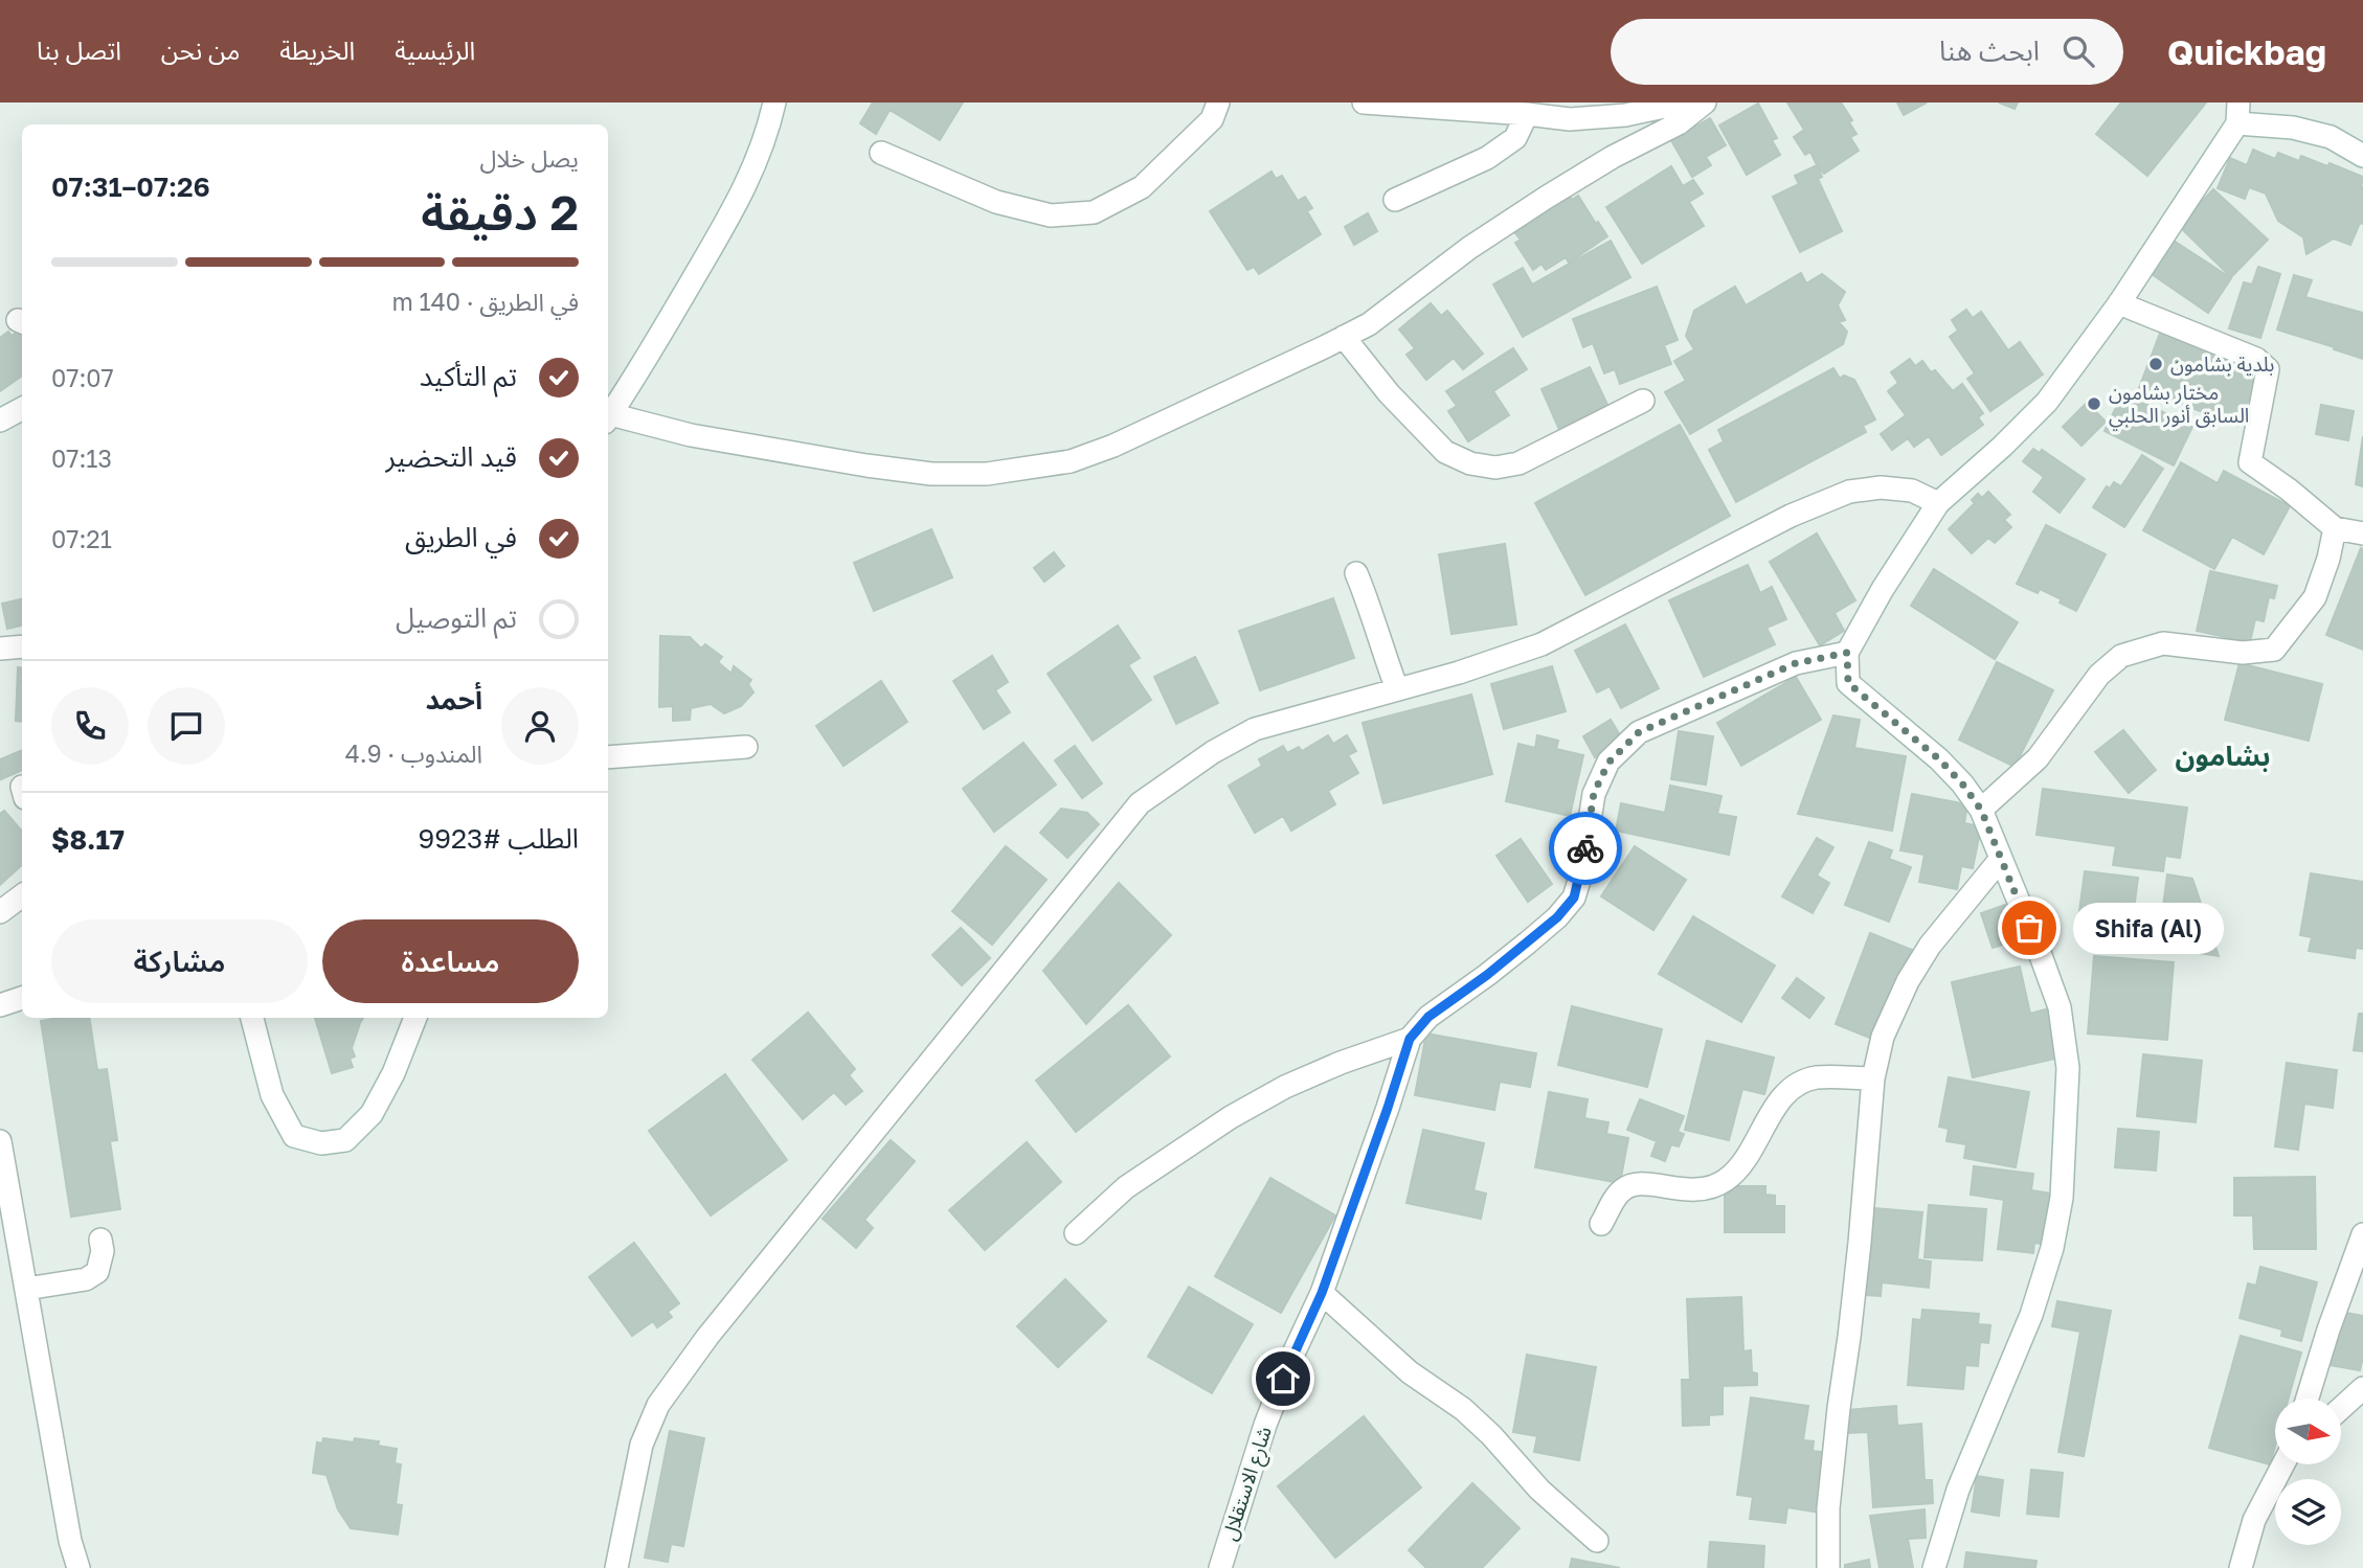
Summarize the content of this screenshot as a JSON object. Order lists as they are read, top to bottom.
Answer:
{
  "streets": {
    "street": ["شارع الاستقلال"]
  },
  "districts": ["بشامون"],
  "places": ["بلدية بشامون", "مختار بشامون السابق أنور الحلبي", "Shifa (Al)"],
  "north": "right",
  "page": {
    "header": "Quickbag",
    "search": "ابحث هنا",
    "nav": [
      "الرئيسية",
      "الخريطة",
      "من نحن",
      "اتصل بنا"
    ],
    "heading": ["2 دقيقة", "يصل خلال", "07:26–07:31"],
    "panel": [
      "أحمد",
      "المندوب · 4.9",
      "الطلب #9923",
      "$8.17"
    ],
    "bar": "في الطريق · 140 m",
    "list": [
      ["تم التأكيد", "07:07"],
      ["قيد التحضير", "07:13"],
      ["في الطريق", "07:21"],
      "تم التوصيل"
    ],
    "bubble": "Shifa (Al)",
    "buttons": ["مساعدة", "مشاركة"]
  }
}
